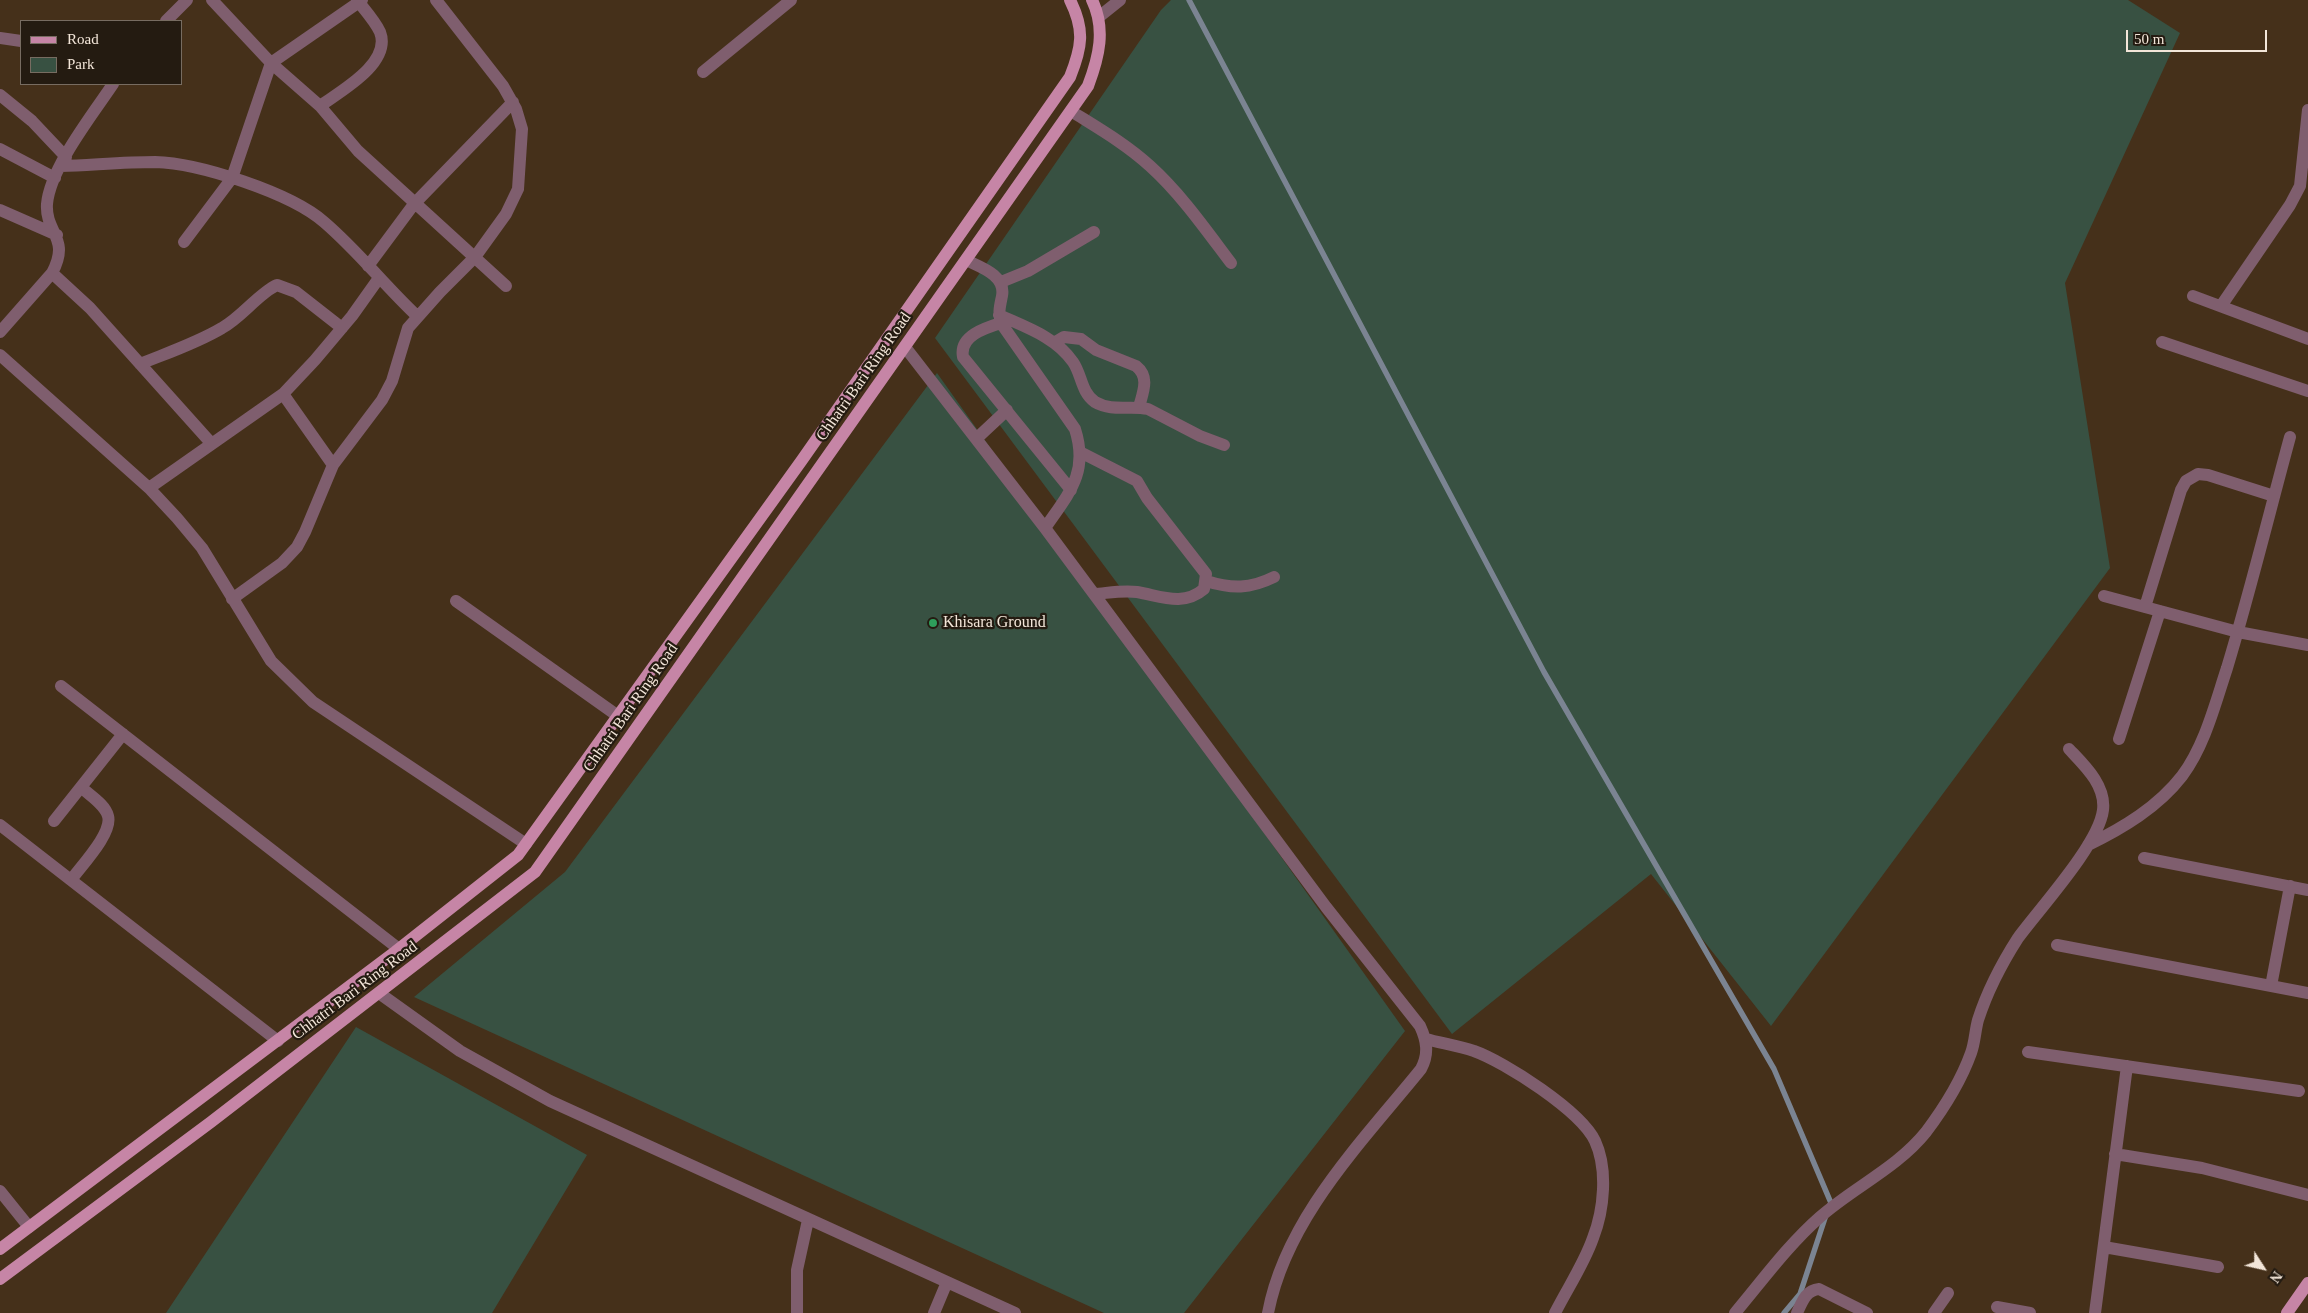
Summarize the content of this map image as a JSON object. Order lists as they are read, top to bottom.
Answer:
{
  "streets": {
    "main road": ["Chhatri Bari Ring Road"]
  },
  "places": ["Khisara Ground"],
  "legend": ["Road", "Park"],
  "scale_bar": "50 m",
  "north": "bottom right"
}
